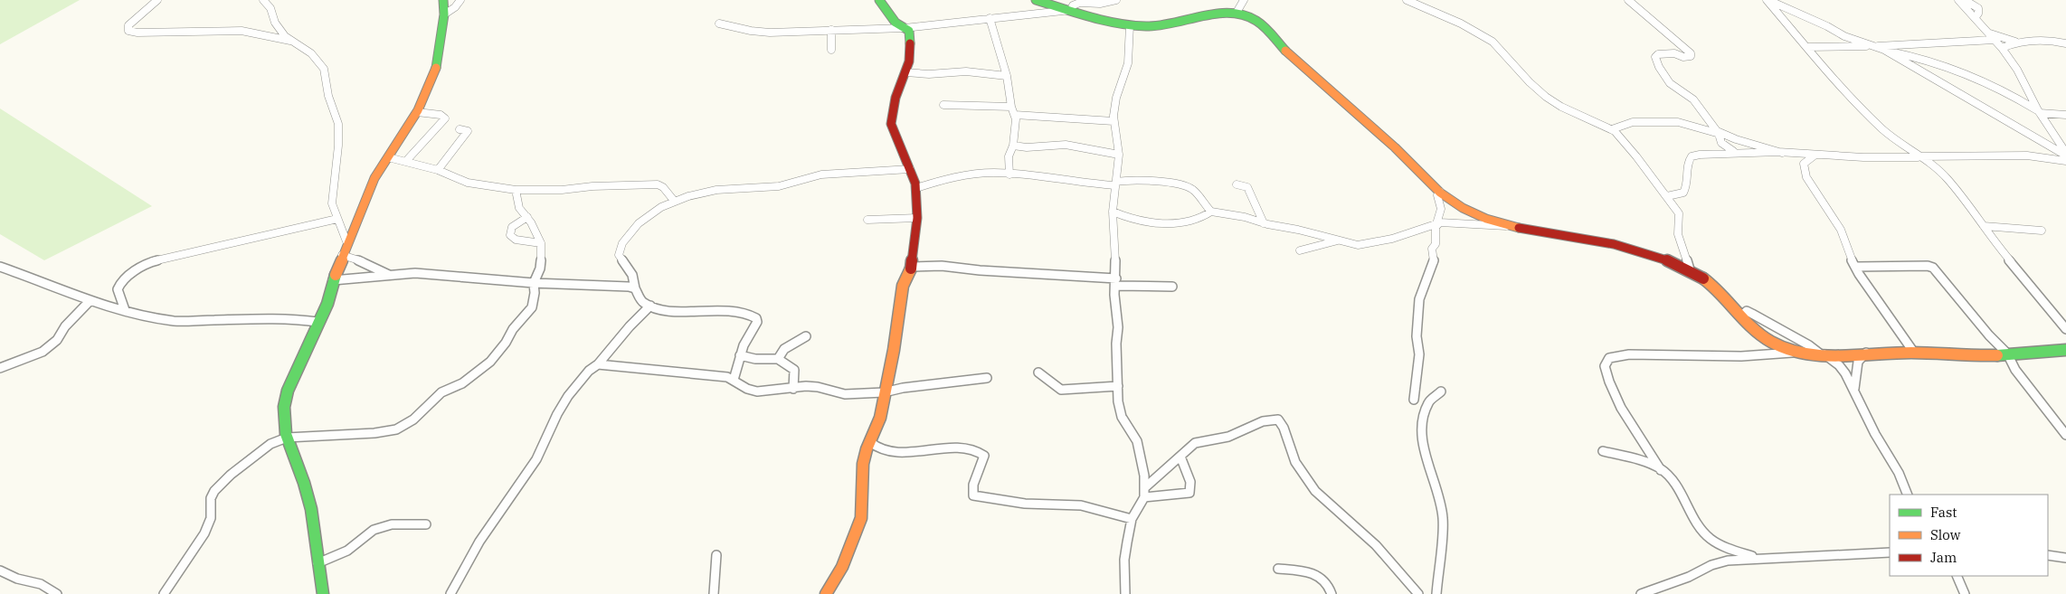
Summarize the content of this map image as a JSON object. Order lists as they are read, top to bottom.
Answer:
{
  "legend": ["Fast", "Slow", "Jam"]
}
